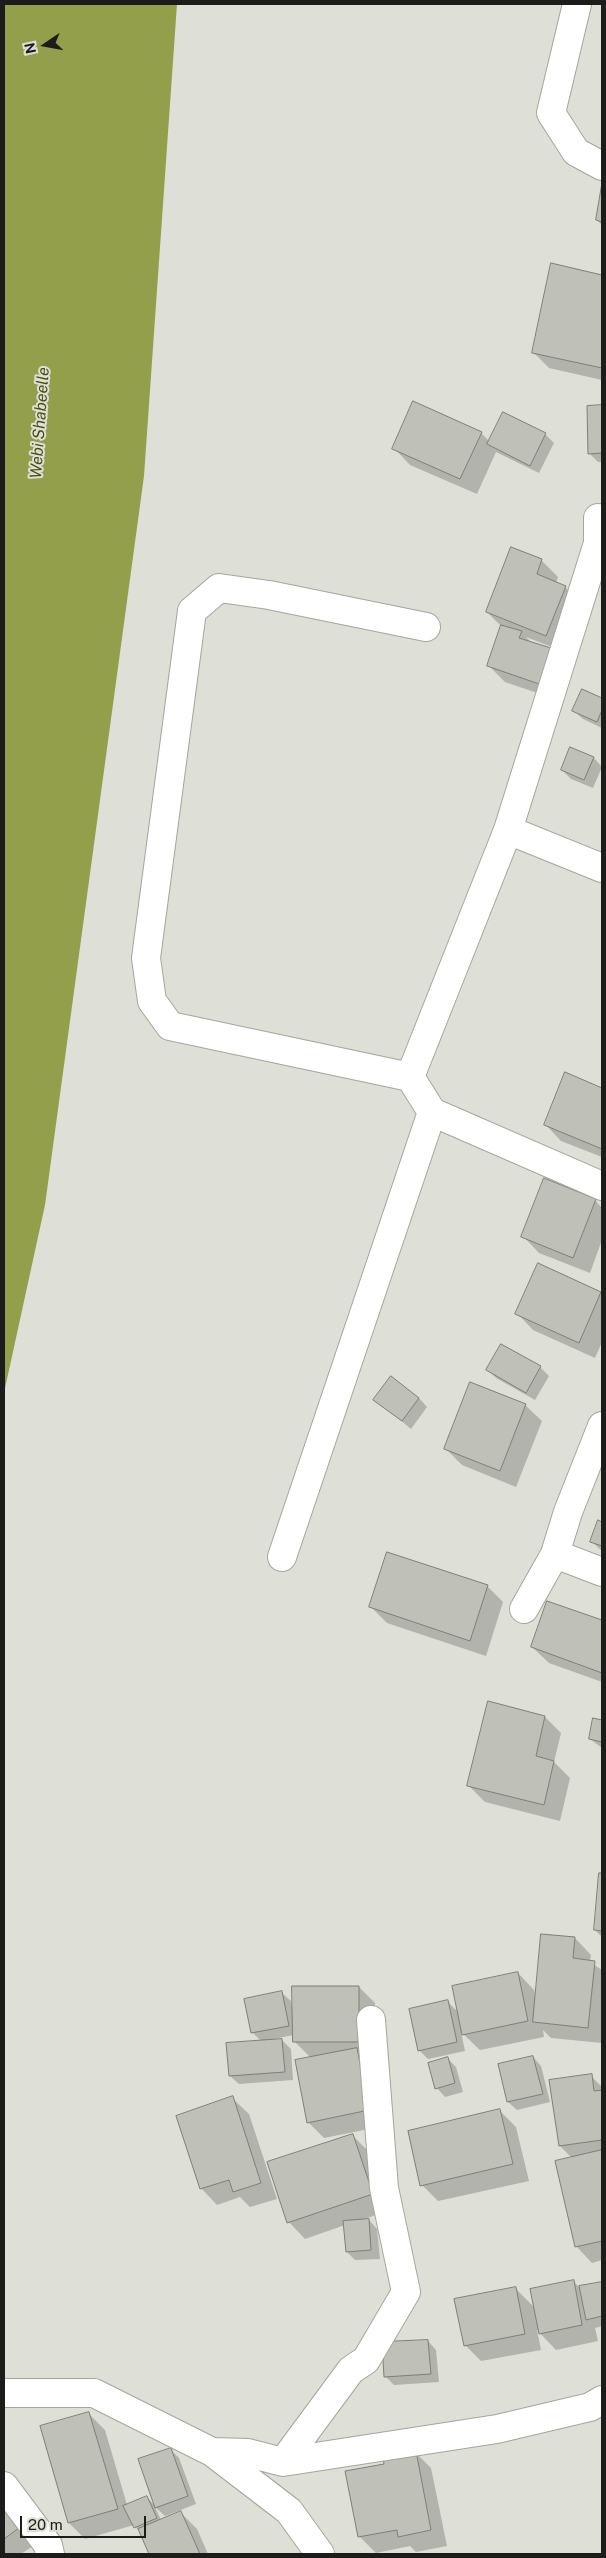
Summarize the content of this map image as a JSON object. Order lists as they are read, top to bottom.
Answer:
{
  "water": ["Webi Shabeelle"],
  "scale_bar": "20 m",
  "north": "left"
}
